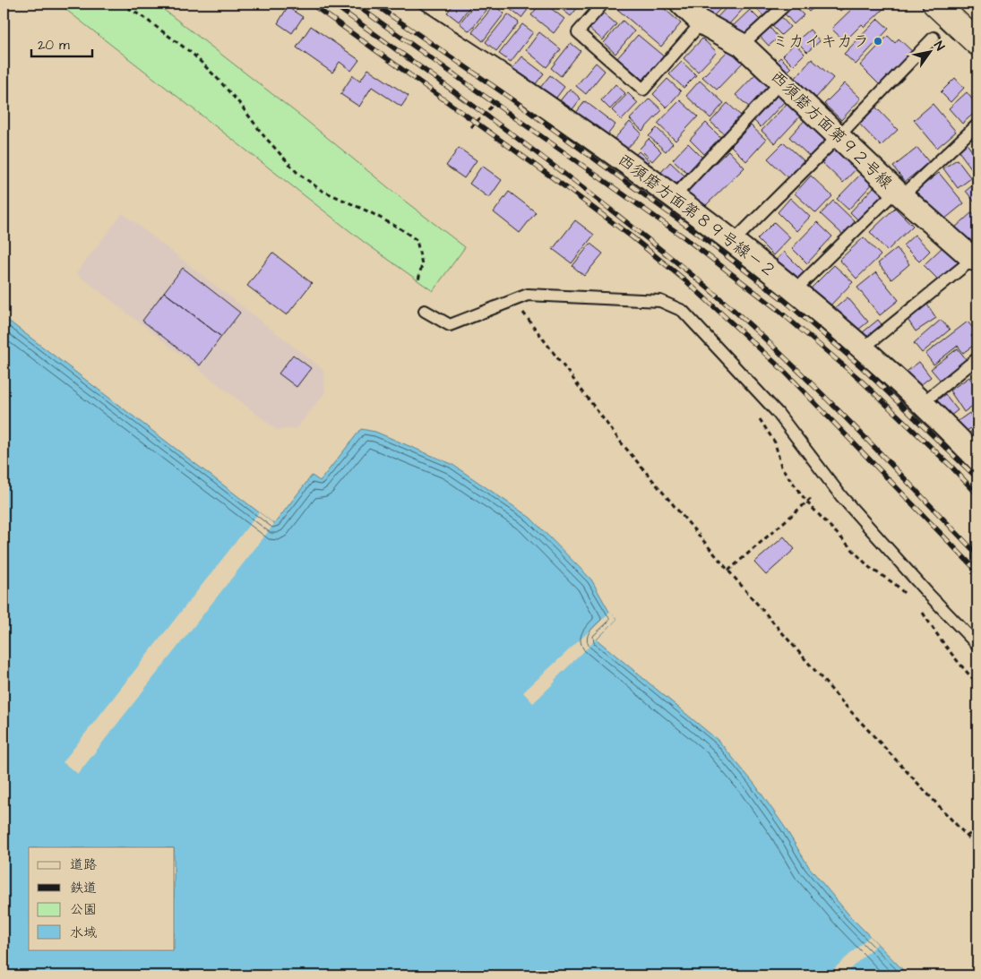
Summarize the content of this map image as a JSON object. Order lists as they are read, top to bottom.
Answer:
{
  "streets": {
    "street": ["西須磨方面第９２号線", "西須磨方面第８９号線－２"]
  },
  "places": ["ミカイキカラ"],
  "legend": [
    "道路",
    "鉄道",
    "公園",
    "水域"
  ],
  "scale_bar": "20 m",
  "north": "top right"
}
